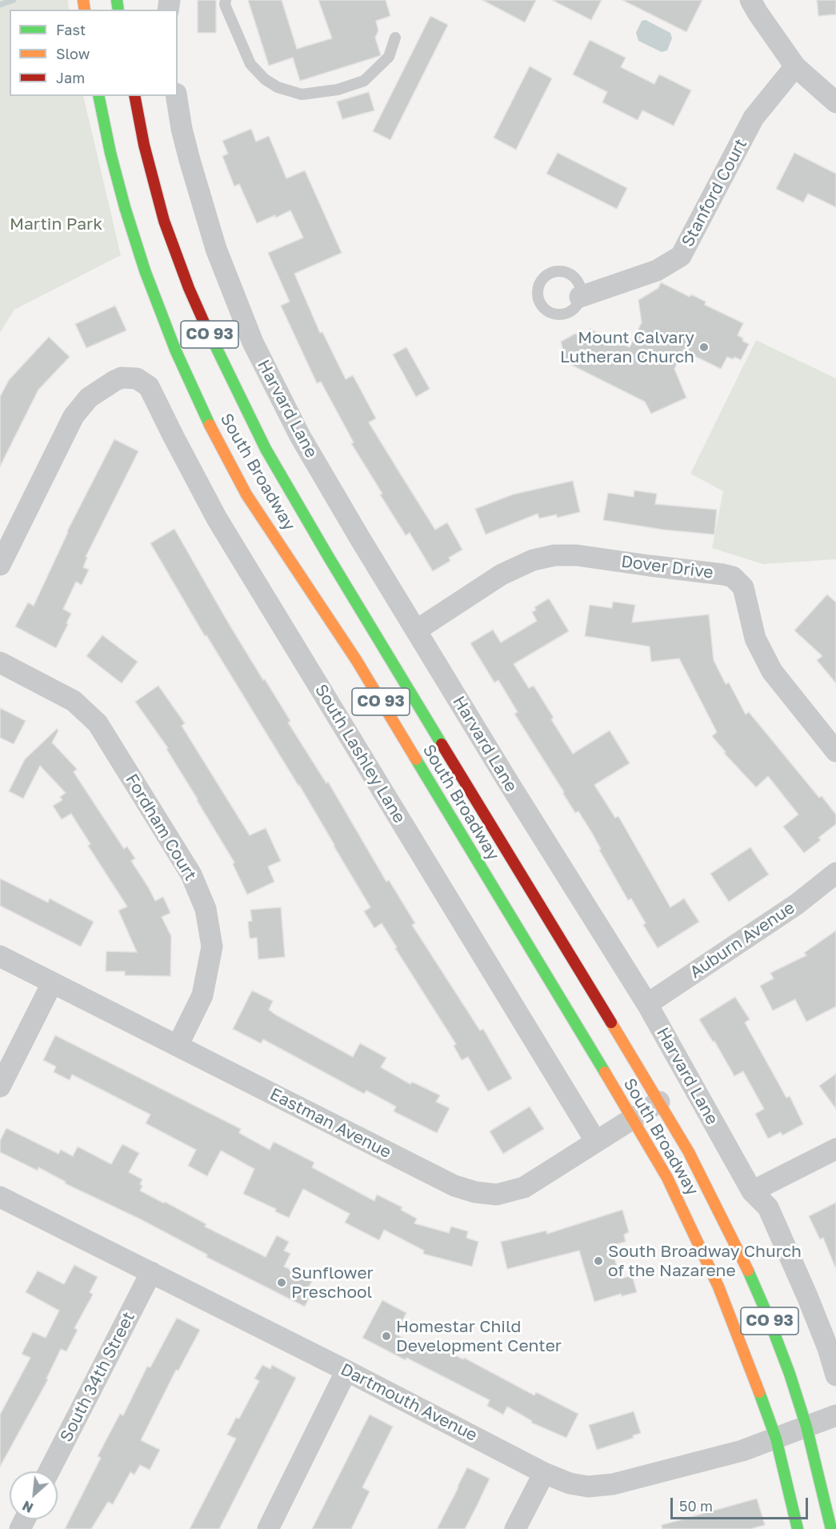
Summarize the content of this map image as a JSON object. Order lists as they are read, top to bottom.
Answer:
{
  "streets": {
    "main road": ["CO 93", "South Broadway"],
    "street": [
      "Stanford Court",
      "Harvard Lane",
      "Dover Drive",
      "South Lashley Lane",
      "Fordham Court",
      "Auburn Avenue",
      "Eastman Avenue",
      "South 34th Street",
      "Dartmouth Avenue"
    ]
  },
  "crossings": [
    ["Harvard Lane", "Dover Drive"],
    ["Harvard Lane", "Auburn Avenue"],
    ["South Broadway", "Eastman Avenue"],
    ["South Broadway", "Dartmouth Avenue"],
    ["South Lashley Lane", "Eastman Avenue"],
    ["Fordham Court", "Eastman Avenue"],
    ["South 34th Street", "Dartmouth Avenue"]
  ],
  "parks": ["Martin Park"],
  "places": [
    "Mount Calvary Lutheran Church",
    "South Broadway Church of the Nazarene",
    "Sunflower Preschool",
    "Homestar Child Development Center"
  ],
  "legend": ["Fast", "Slow", "Jam"],
  "scale_bar": "50 m",
  "north": "bottom left"
}
